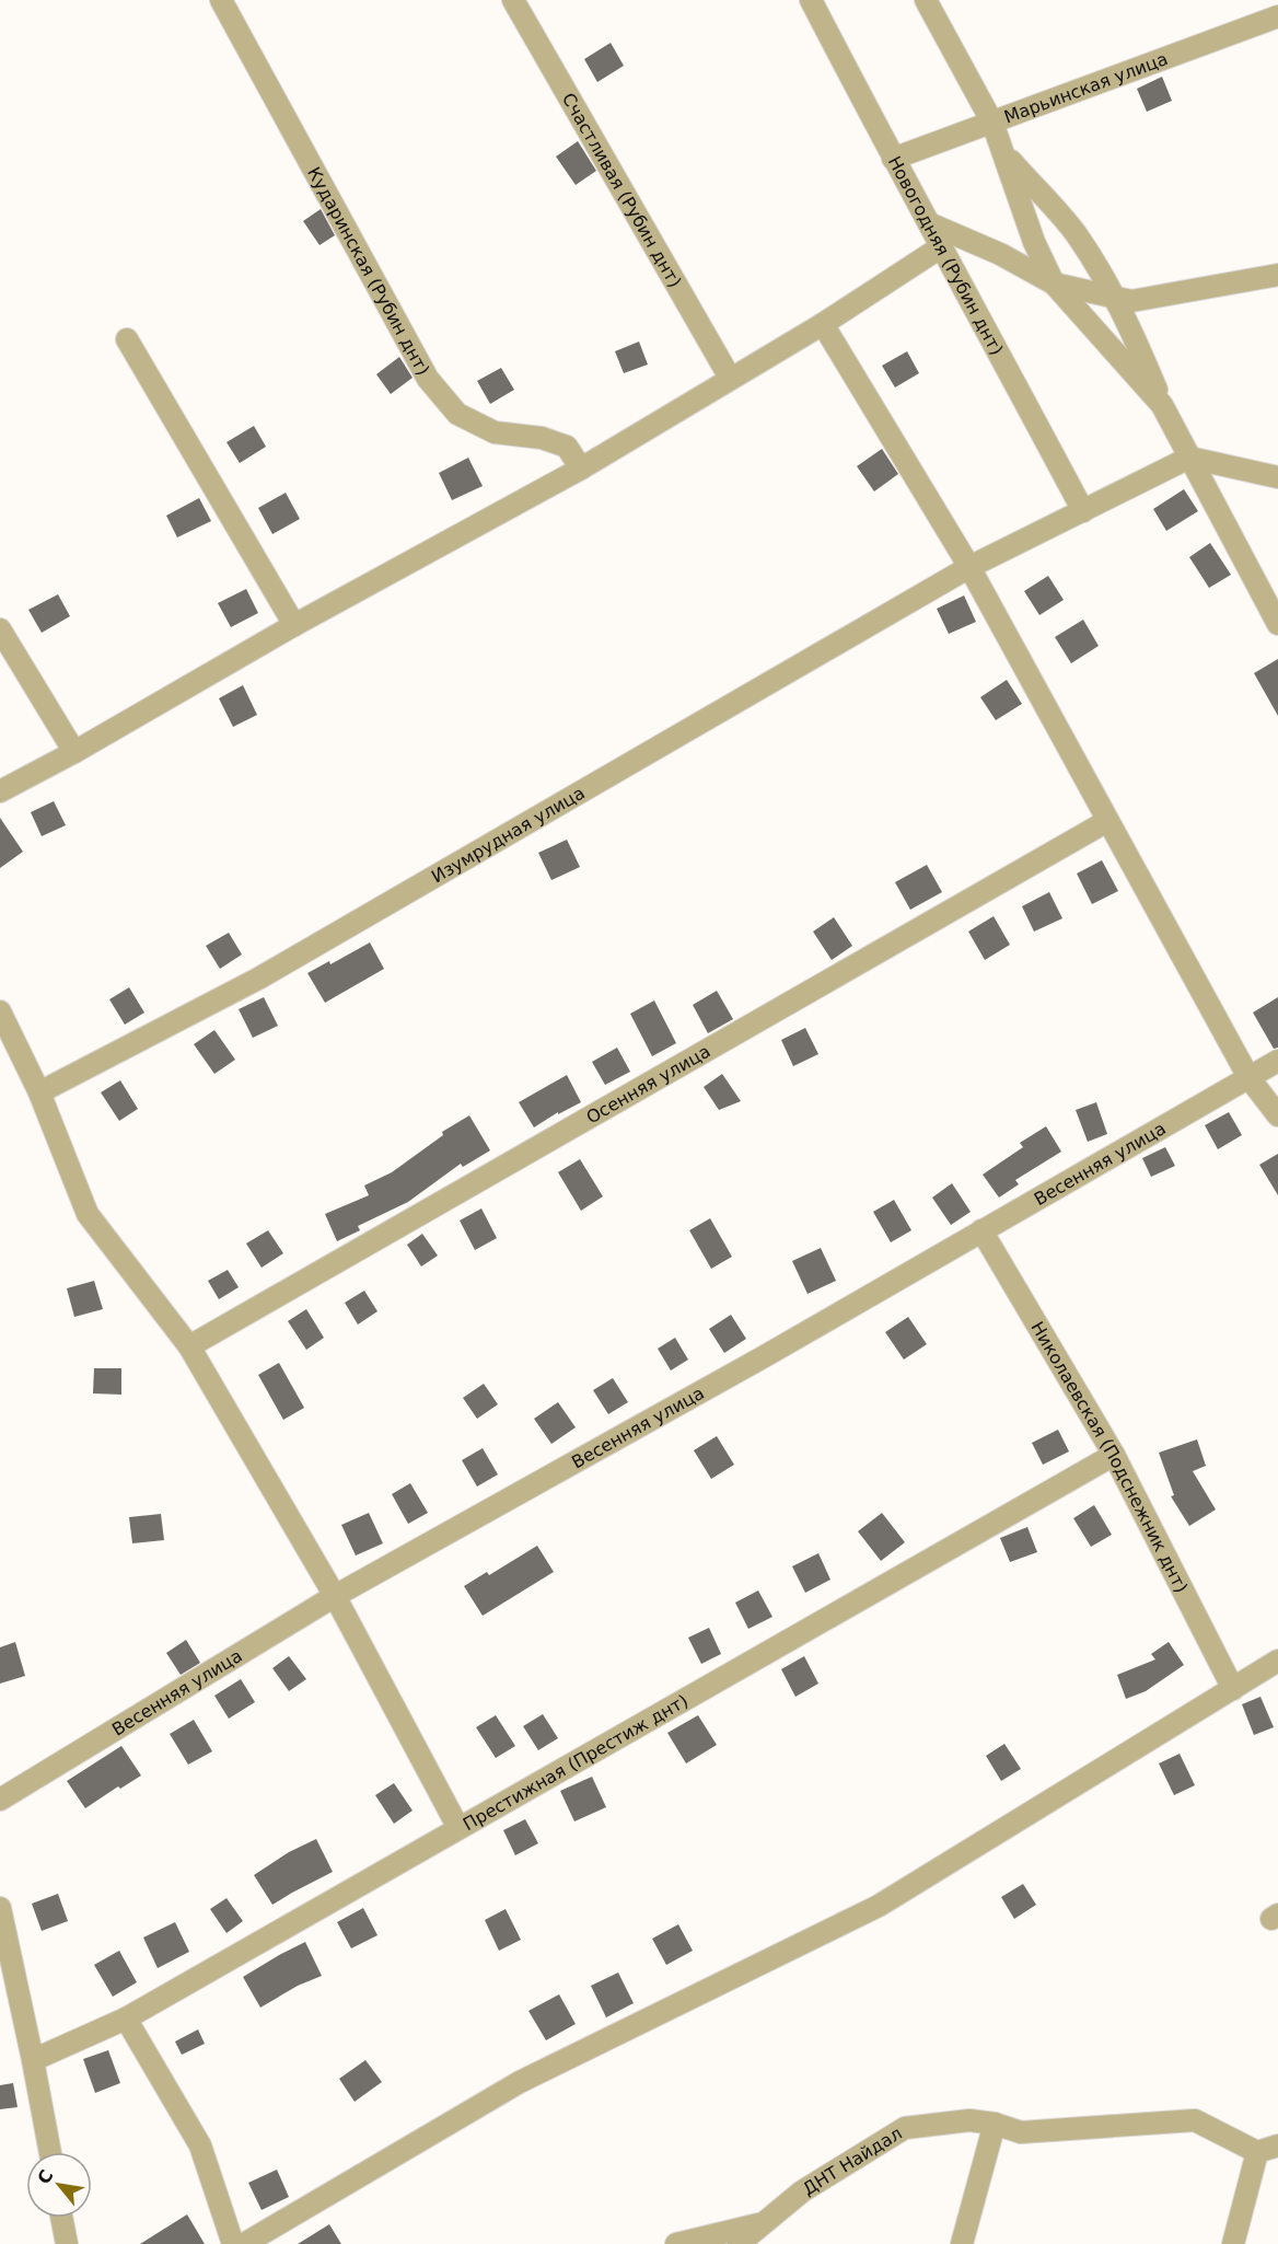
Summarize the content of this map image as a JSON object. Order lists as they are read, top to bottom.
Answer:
{
  "streets": {
    "street": [
      "Марьинская улица",
      "Счастливая (Рубин днт)",
      "Новогодняя (Рубин днт)",
      "Кударинская (Рубин днт)",
      "Изумрудная улица",
      "Осенняя улица",
      "Весенняя улица",
      "Николаевская (Подснежник днт)",
      "Престижная (Престиж днт)",
      "ДНТ Найдал"
    ]
  },
  "crossings": [
    ["Марьинская улица", "Новогодняя (Рубин днт)"],
    ["Новогодняя (Рубин днт)", "Изумрудная улица"],
    ["Весенняя улица", "Николаевская (Подснежник днт)"],
    ["Николаевская (Подснежник днт)", "Престижная (Престиж днт)"]
  ],
  "north": "top left"
}
